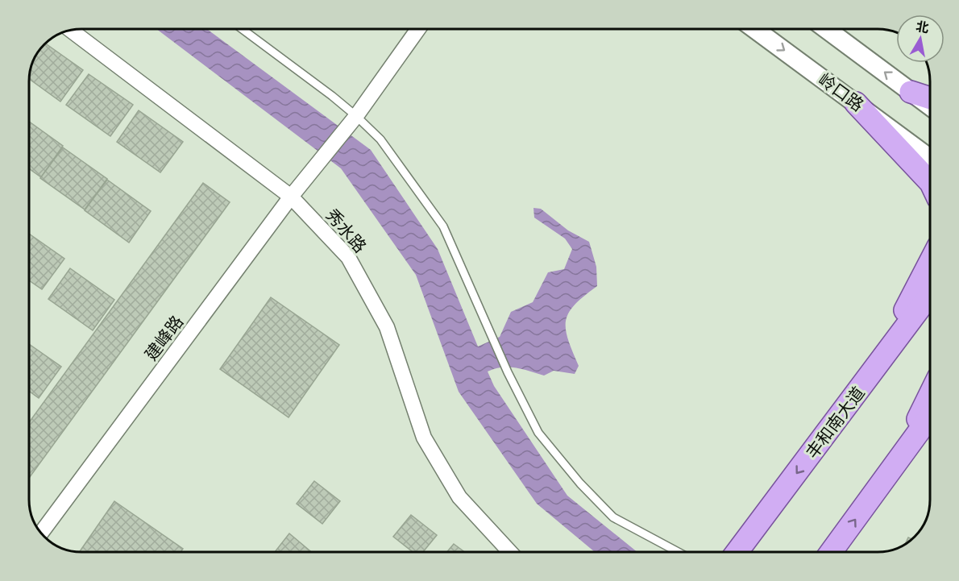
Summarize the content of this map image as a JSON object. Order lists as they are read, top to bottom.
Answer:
{
  "streets": {
    "main road": ["丰和南大道"],
    "street": ["岭口路", "秀水路", "建峰路"]
  },
  "crossings": [
    ["秀水路", "建峰路"]
  ],
  "north": "top"
}
